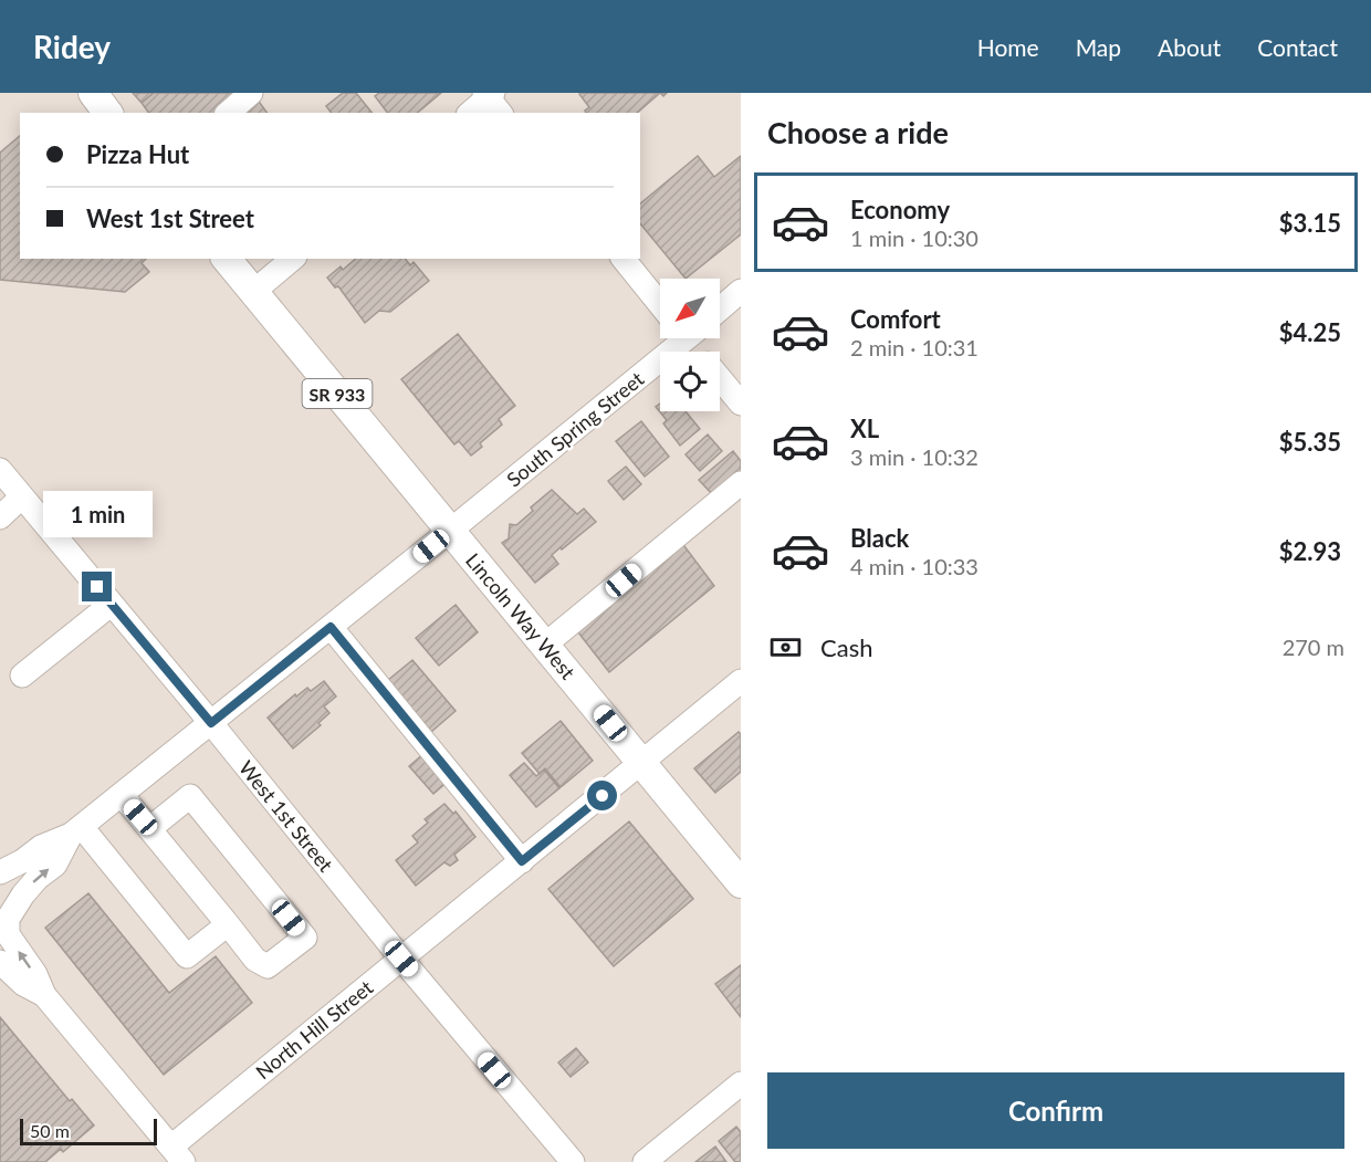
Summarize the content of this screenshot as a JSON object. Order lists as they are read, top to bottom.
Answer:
{
  "streets": {
    "main road": ["SR 933", "Lincoln Way West"],
    "street": ["South Spring Street", "West 1st Street", "North Hill Street"]
  },
  "crossings": [
    ["South Spring Street", "Lincoln Way West"],
    ["South Spring Street", "West 1st Street"],
    ["Lincoln Way West", "North Hill Street"],
    ["West 1st Street", "North Hill Street"]
  ],
  "scale_bar": "50 m",
  "north": "bottom left",
  "page": {
    "header": "Ridey",
    "nav": [
      "Home",
      "Map",
      "About",
      "Contact"
    ],
    "heading": "Choose a ride",
    "banner": ["Pizza Hut", "West 1st Street"],
    "list": [
      {
        "name": "Economy",
        "note": "1 min · 10:30",
        "value": "$3.15"
      },
      {
        "name": "Comfort",
        "note": "2 min · 10:31",
        "value": "$4.25"
      },
      {
        "name": "XL",
        "note": "3 min · 10:32",
        "value": "$5.35"
      },
      {
        "name": "Black",
        "note": "4 min · 10:33",
        "value": "$2.93"
      }
    ],
    "bubble": "1 min",
    "pay": ["Cash", "270 m"],
    "buttons": "Confirm",
    "scale": "50 m"
  }
}
